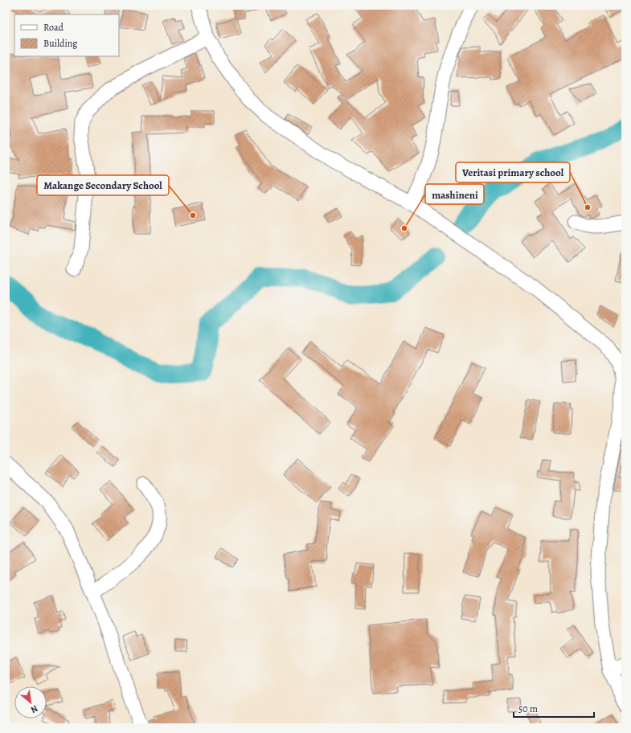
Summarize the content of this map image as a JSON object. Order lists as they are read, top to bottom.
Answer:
{
  "places": ["Veritasi primary school", "Makange Secondary School", "mashineni"],
  "legend": ["Road", "Building"],
  "scale_bar": "50 m",
  "north": "bottom right"
}
